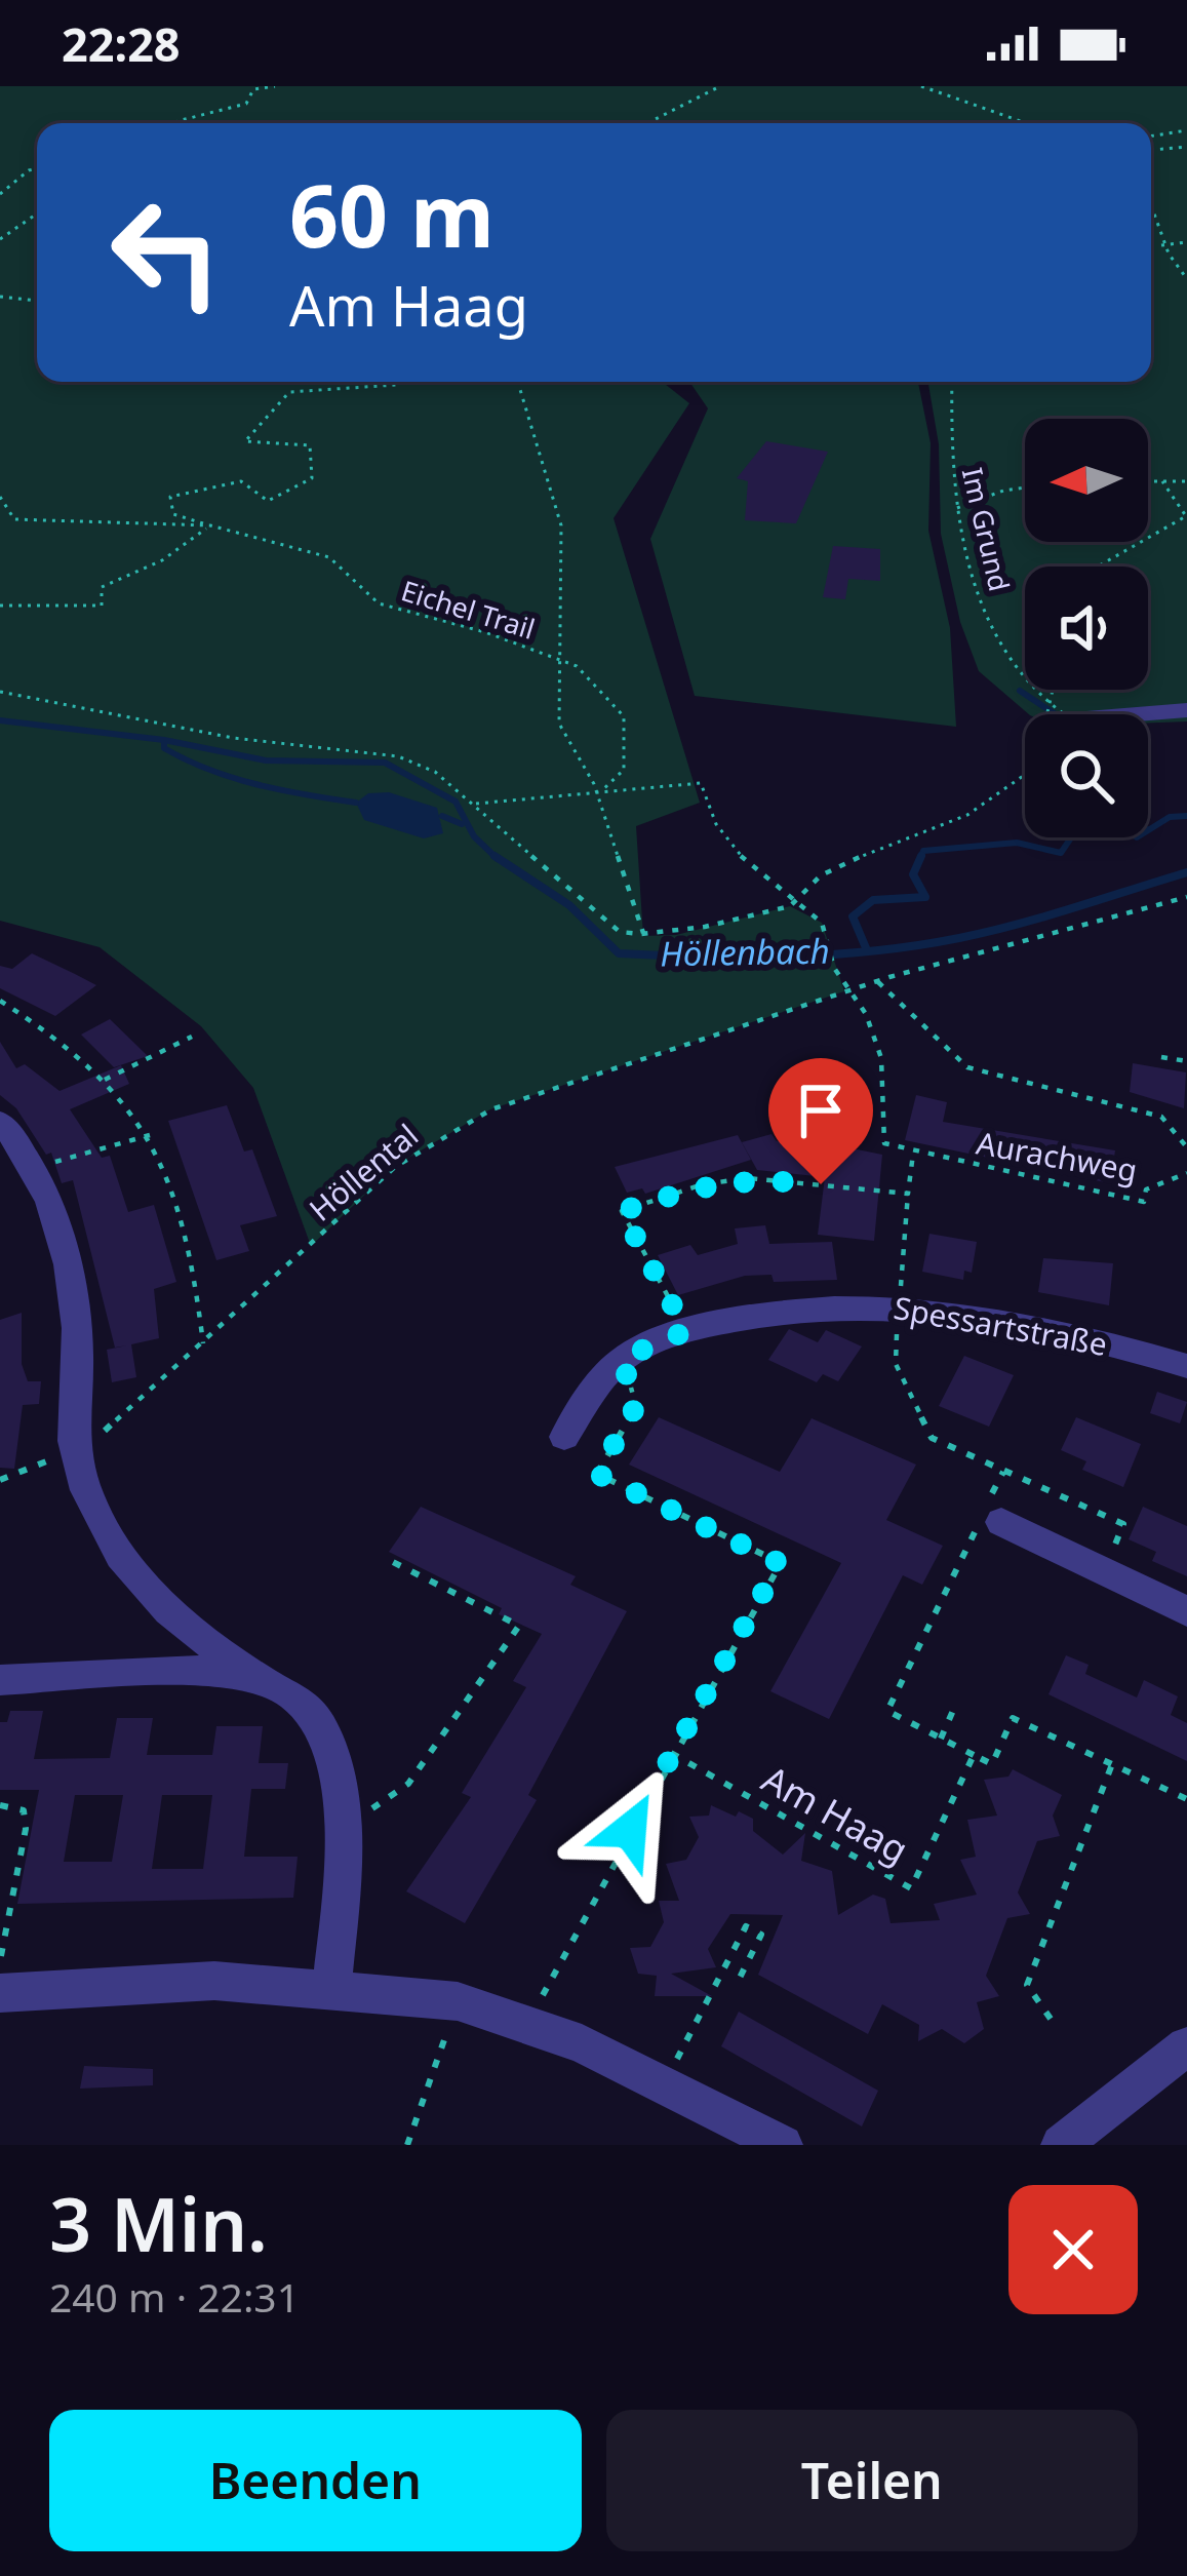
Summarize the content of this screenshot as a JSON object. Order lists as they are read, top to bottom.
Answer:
{
  "streets": {
    "street": ["Spessartstraße"],
    "path": [
      "Im Grund",
      "Eichel Trail",
      "Aurachweg",
      "Höllental",
      "Am Haag"
    ]
  },
  "water": ["Höllenbach"],
  "north": "left",
  "page": {
    "status": "22:28",
    "turn": ["60 m", "Am Haag"],
    "heading": ["3 Min.", "240 m · 22:31"],
    "buttons": ["Beenden", "Teilen"]
  }
}
